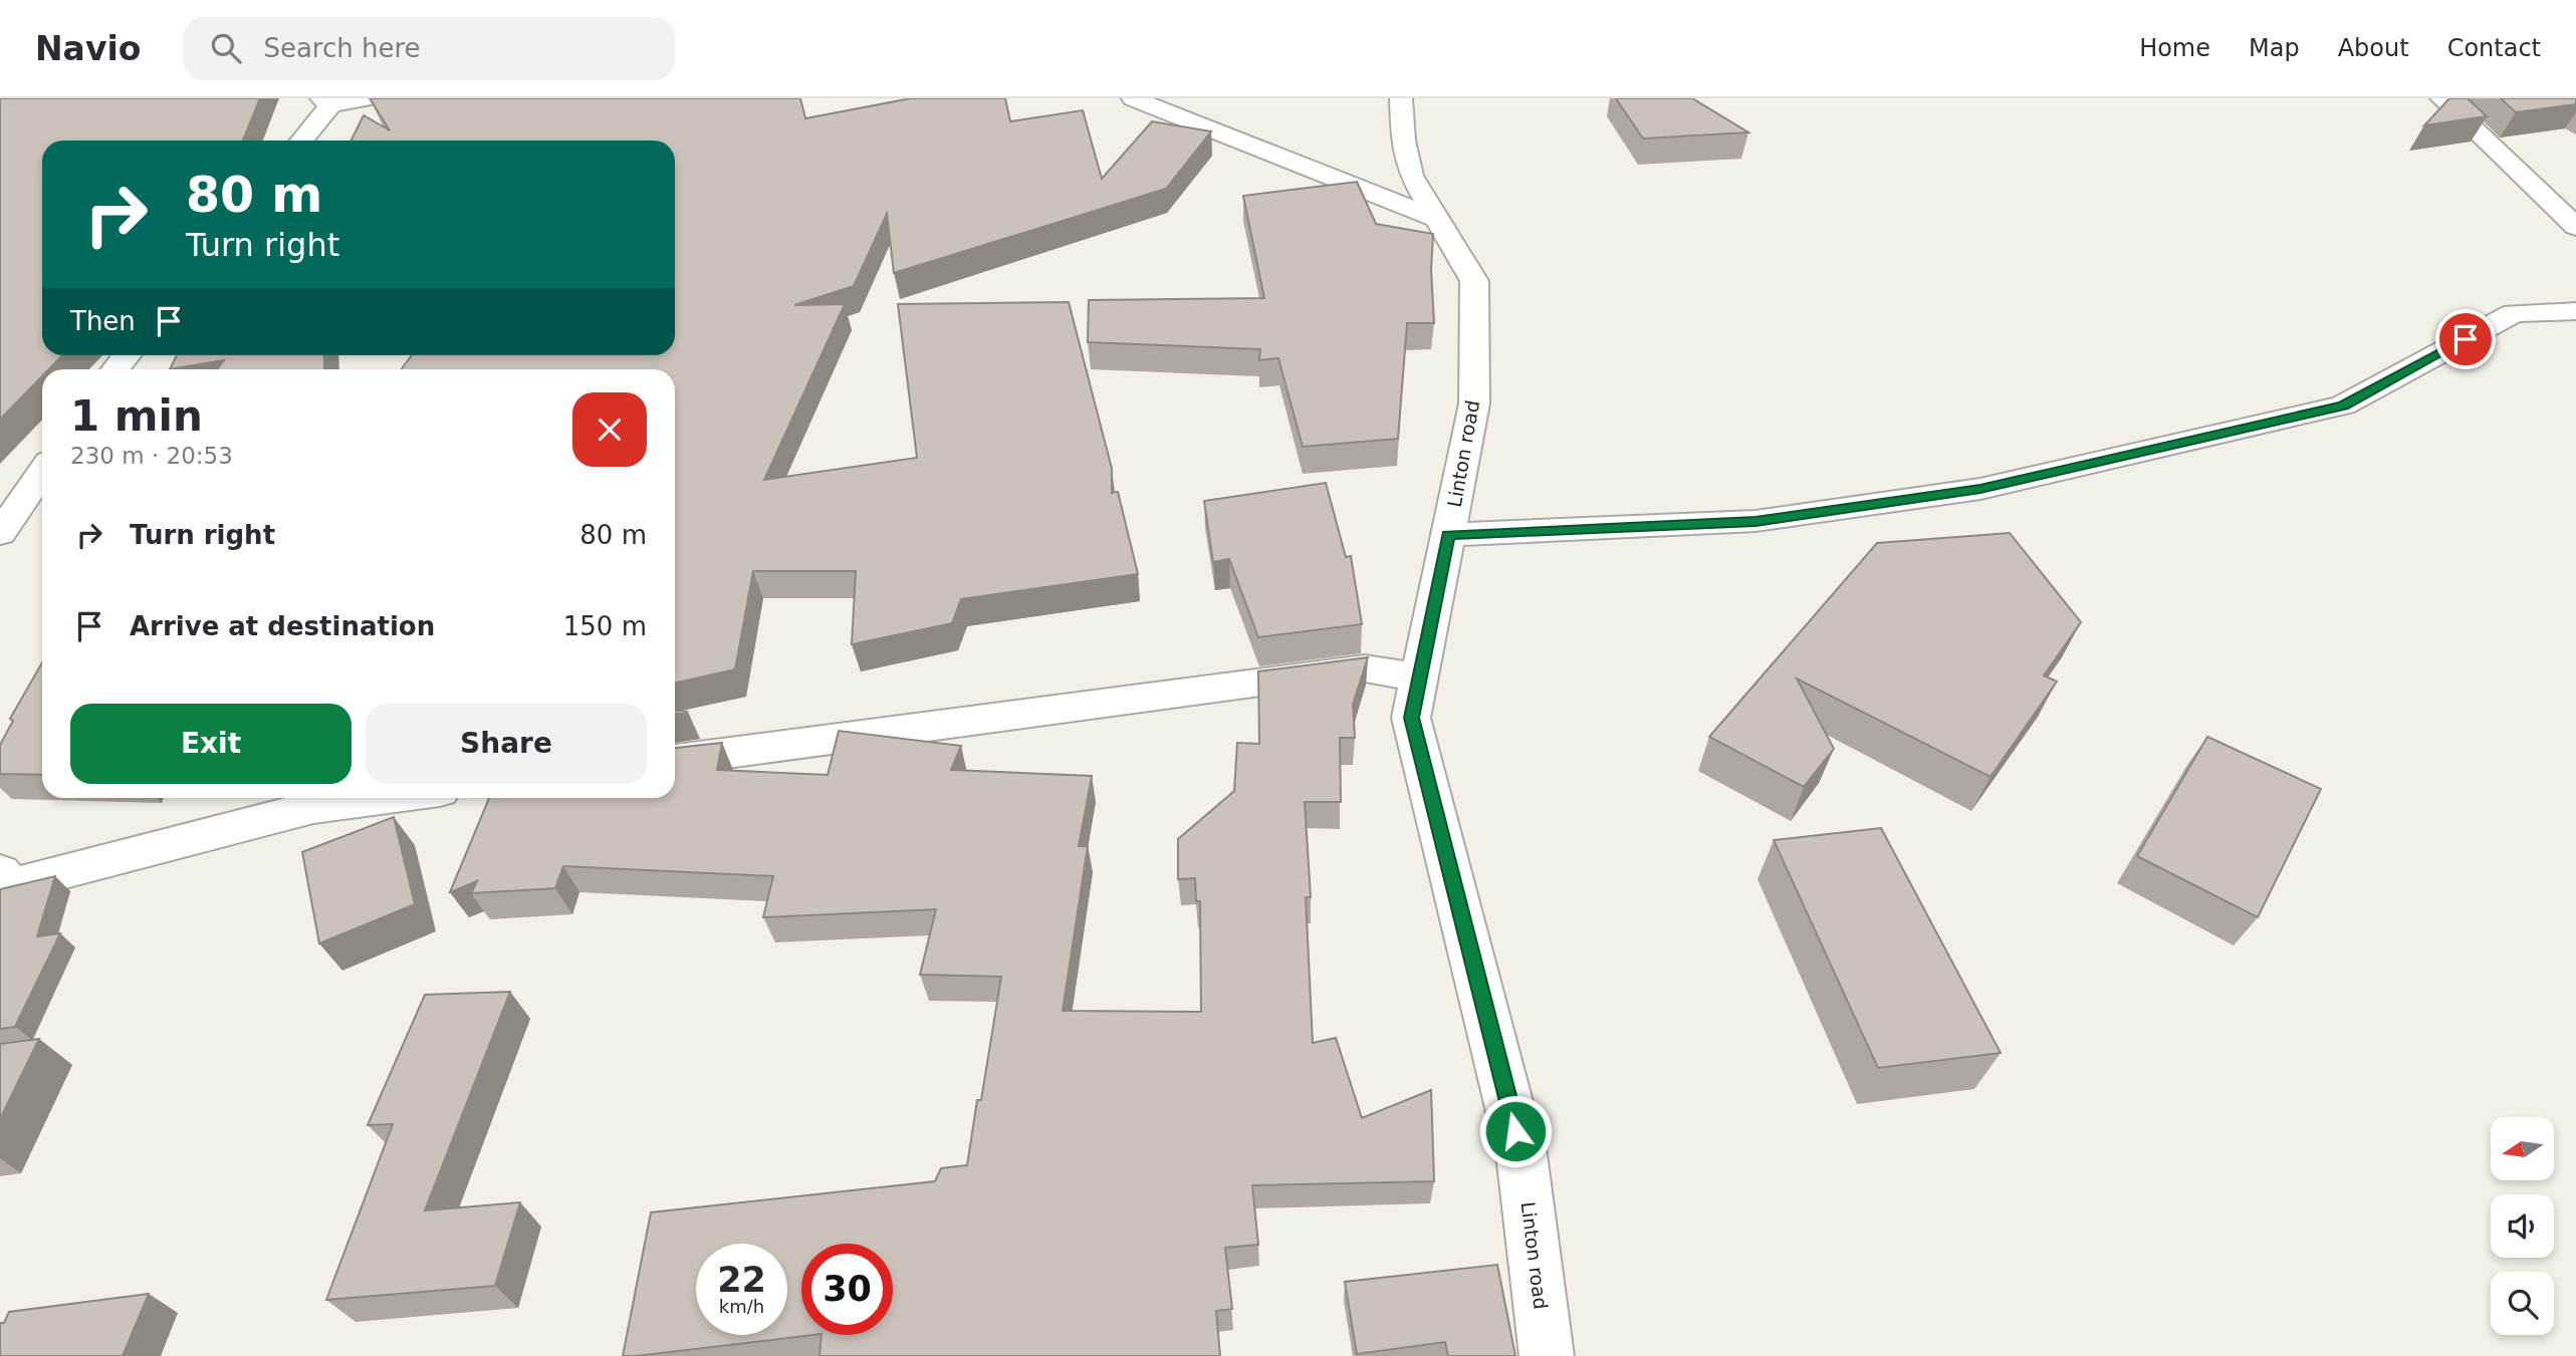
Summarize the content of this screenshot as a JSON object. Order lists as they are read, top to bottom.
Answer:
{
  "streets": {
    "street": ["Linton road"]
  },
  "north": "left",
  "page": {
    "header": "Navio",
    "search": "Search here",
    "nav": [
      "Home",
      "Map",
      "About",
      "Contact"
    ],
    "turn": ["80 m", "Turn right"],
    "then": "Then",
    "heading": ["1 min", "230 m · 20:53"],
    "list": [
      {
        "name": "Turn right",
        "value": "80 m"
      },
      {
        "name": "Arrive at destination",
        "value": "150 m"
      }
    ],
    "buttons": ["Exit", "Share"],
    "speed": "22 km/h",
    "limit": "30"
  }
}
